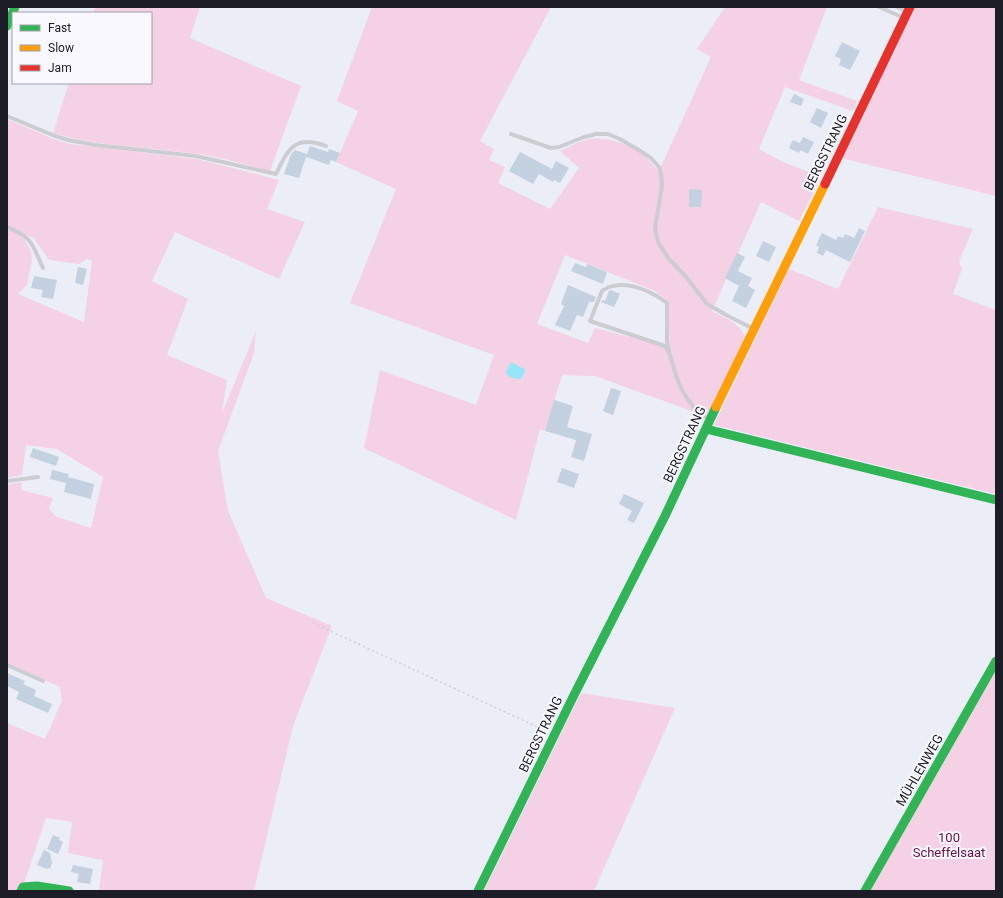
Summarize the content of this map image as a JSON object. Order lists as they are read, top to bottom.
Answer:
{
  "streets": {
    "street": ["BERGSTRANG", "MÜHLENWEG"]
  },
  "parks": ["100 Scheffelsaat"],
  "legend": ["Fast", "Slow", "Jam"]
}
